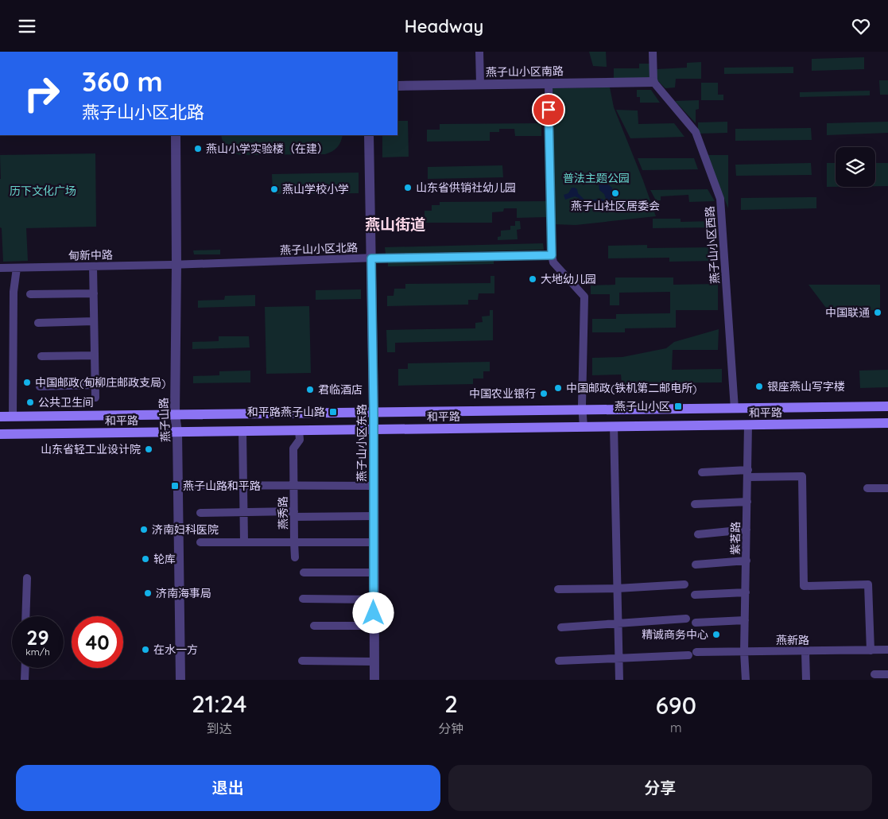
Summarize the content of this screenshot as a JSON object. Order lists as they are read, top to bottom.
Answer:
{
  "streets": {
    "main road": ["和平路"],
    "street": [
      "燕子山小区南路",
      "燕子山小区西路",
      "燕子山小区北路",
      "甸新中路",
      "燕子山路",
      "燕子山小区东路",
      "燕秀路",
      "紫茗路",
      "燕新路"
    ]
  },
  "crossings": [
    ["燕子山小区南路", "燕子山小区西路"],
    ["燕子山小区西路", "和平路"],
    ["燕子山小区北路", "甸新中路"],
    ["燕子山小区北路", "燕子山路"],
    ["燕子山小区北路", "燕子山小区东路"],
    ["甸新中路", "燕子山路"],
    ["和平路", "燕子山路"],
    ["和平路", "燕子山小区东路"],
    ["和平路", "燕秀路"],
    ["和平路", "紫茗路"],
    ["燕子山小区东路", "燕秀路"],
    ["紫茗路", "燕新路"]
  ],
  "districts": ["燕山街道"],
  "parks": ["普法主题公园", "历下文化广场"],
  "places": {
    "other": [
      "燕山小学实验楼（在建）",
      "山东省供销社幼儿园",
      "燕山学校小学",
      "燕子山社区居委会",
      "大地幼儿园",
      "中国联通",
      "中国邮政(甸柳庄邮政支局)",
      "银座燕山写字楼",
      "中国邮政(铁机第二邮电所)",
      "君临酒店",
      "中国农业银行",
      "公共卫生间",
      "山东省轻工业设计院",
      "济南妇科医院",
      "轮库",
      "济南海事局",
      "精诚商务中心",
      "在水一方"
    ],
    "transit": ["燕子山小区", "和平路燕子山路", "燕子山路和平路"]
  },
  "page": {
    "header": "Headway",
    "turn": ["360 m", "燕子山小区北路"],
    "speed": "29 km/h",
    "limit": "40",
    "eta": [
      "21:24",
      "到达",
      "2",
      "分钟",
      "690",
      "m"
    ],
    "buttons": ["退出", "分享"]
  }
}
